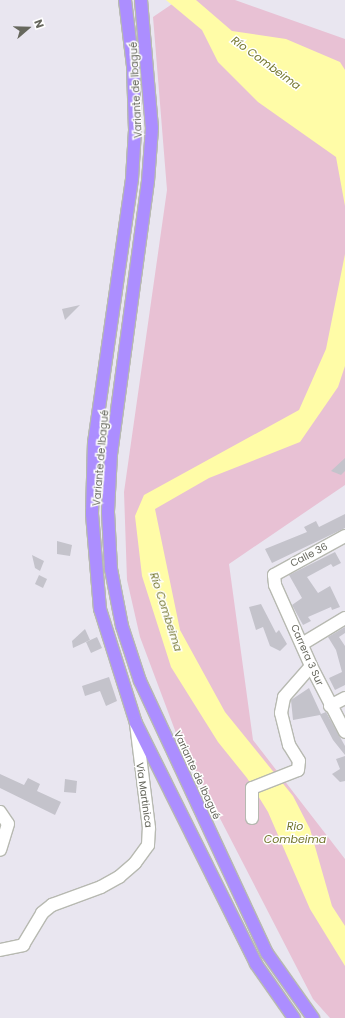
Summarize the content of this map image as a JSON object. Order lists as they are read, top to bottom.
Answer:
{
  "streets": {
    "highway": ["Variante de Ibagué"],
    "street": ["Calle 36", "Carrera 3 Sur", "Vía Martinica"]
  },
  "crossings": [
    ["Variante de Ibagué", "Vía Martinica"],
    ["Calle 36", "Carrera 3 Sur"]
  ],
  "water": ["Río Combeima", "Rio Combeima"],
  "north": "right"
}
